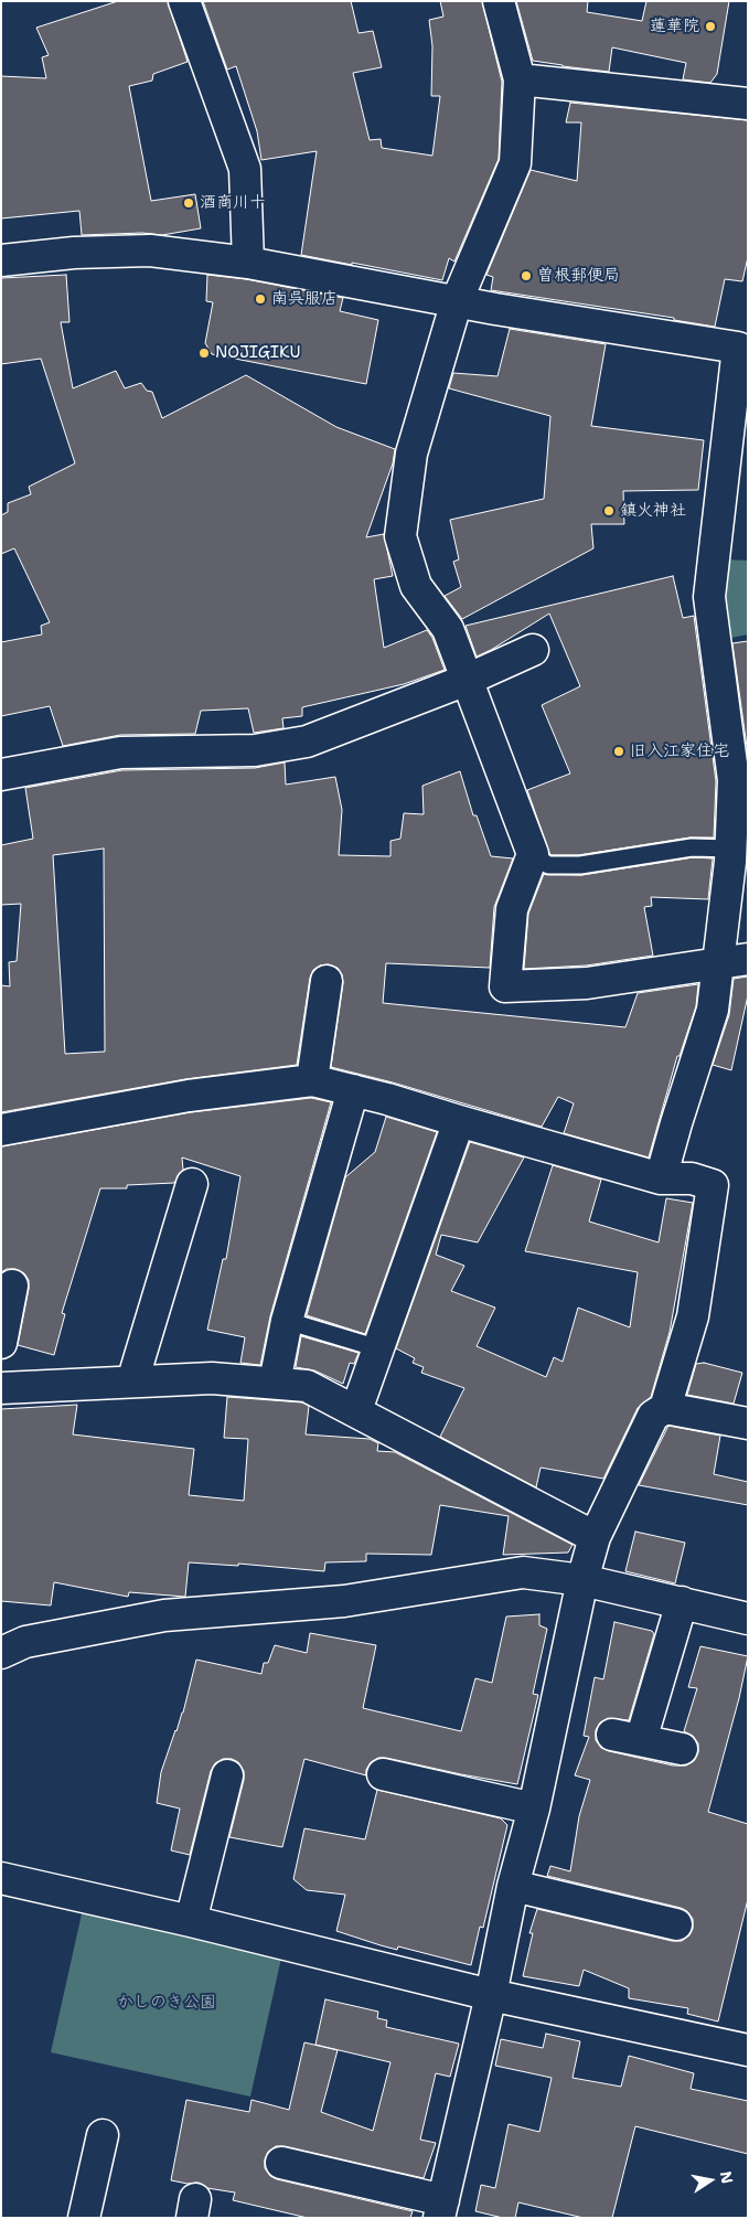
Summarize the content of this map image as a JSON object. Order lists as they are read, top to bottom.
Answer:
{
  "parks": ["かしのき公園"],
  "places": [
    "蓮華院",
    "酒商川十",
    "曽根郵便局",
    "南呉服店",
    "NOJIGIKU",
    "鎮火神社",
    "旧入江家住宅"
  ],
  "north": "right"
}
